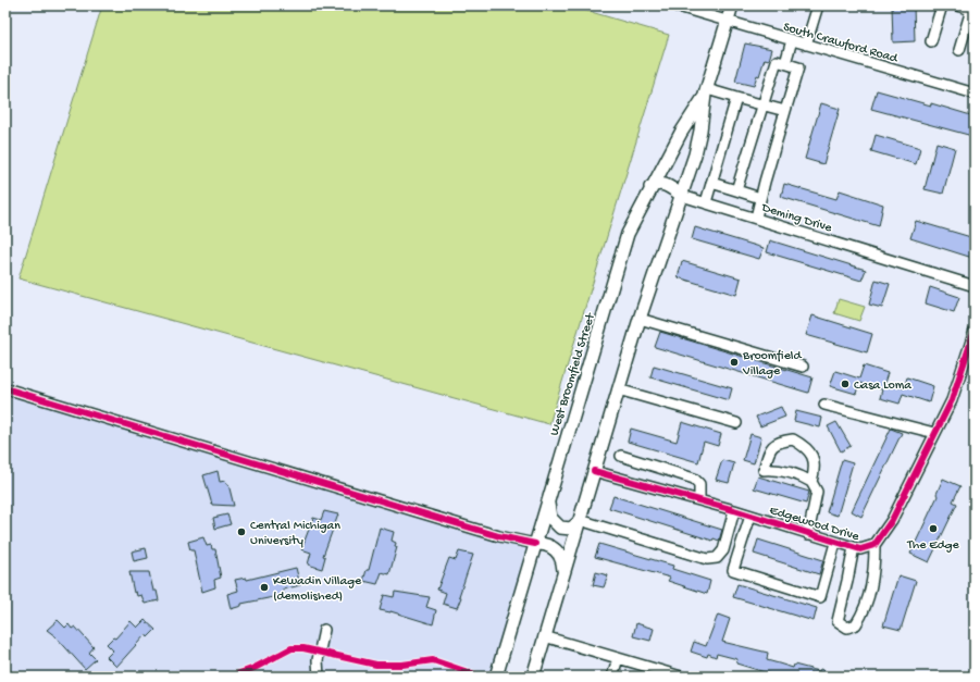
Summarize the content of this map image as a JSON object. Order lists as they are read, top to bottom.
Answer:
{
  "streets": {
    "main road": ["West Broomfield Street"],
    "street": ["South Crawford Road", "Deming Drive", "Edgewood Drive"]
  },
  "crossings": [
    ["South Crawford Road", "West Broomfield Street"],
    ["Deming Drive", "West Broomfield Street"],
    ["West Broomfield Street", "Edgewood Drive"]
  ],
  "places": [
    "Broomfield Village",
    "Casa Loma",
    "The Edge",
    "Central Michigan University",
    "Kewadin Village (demolished)"
  ]
}
